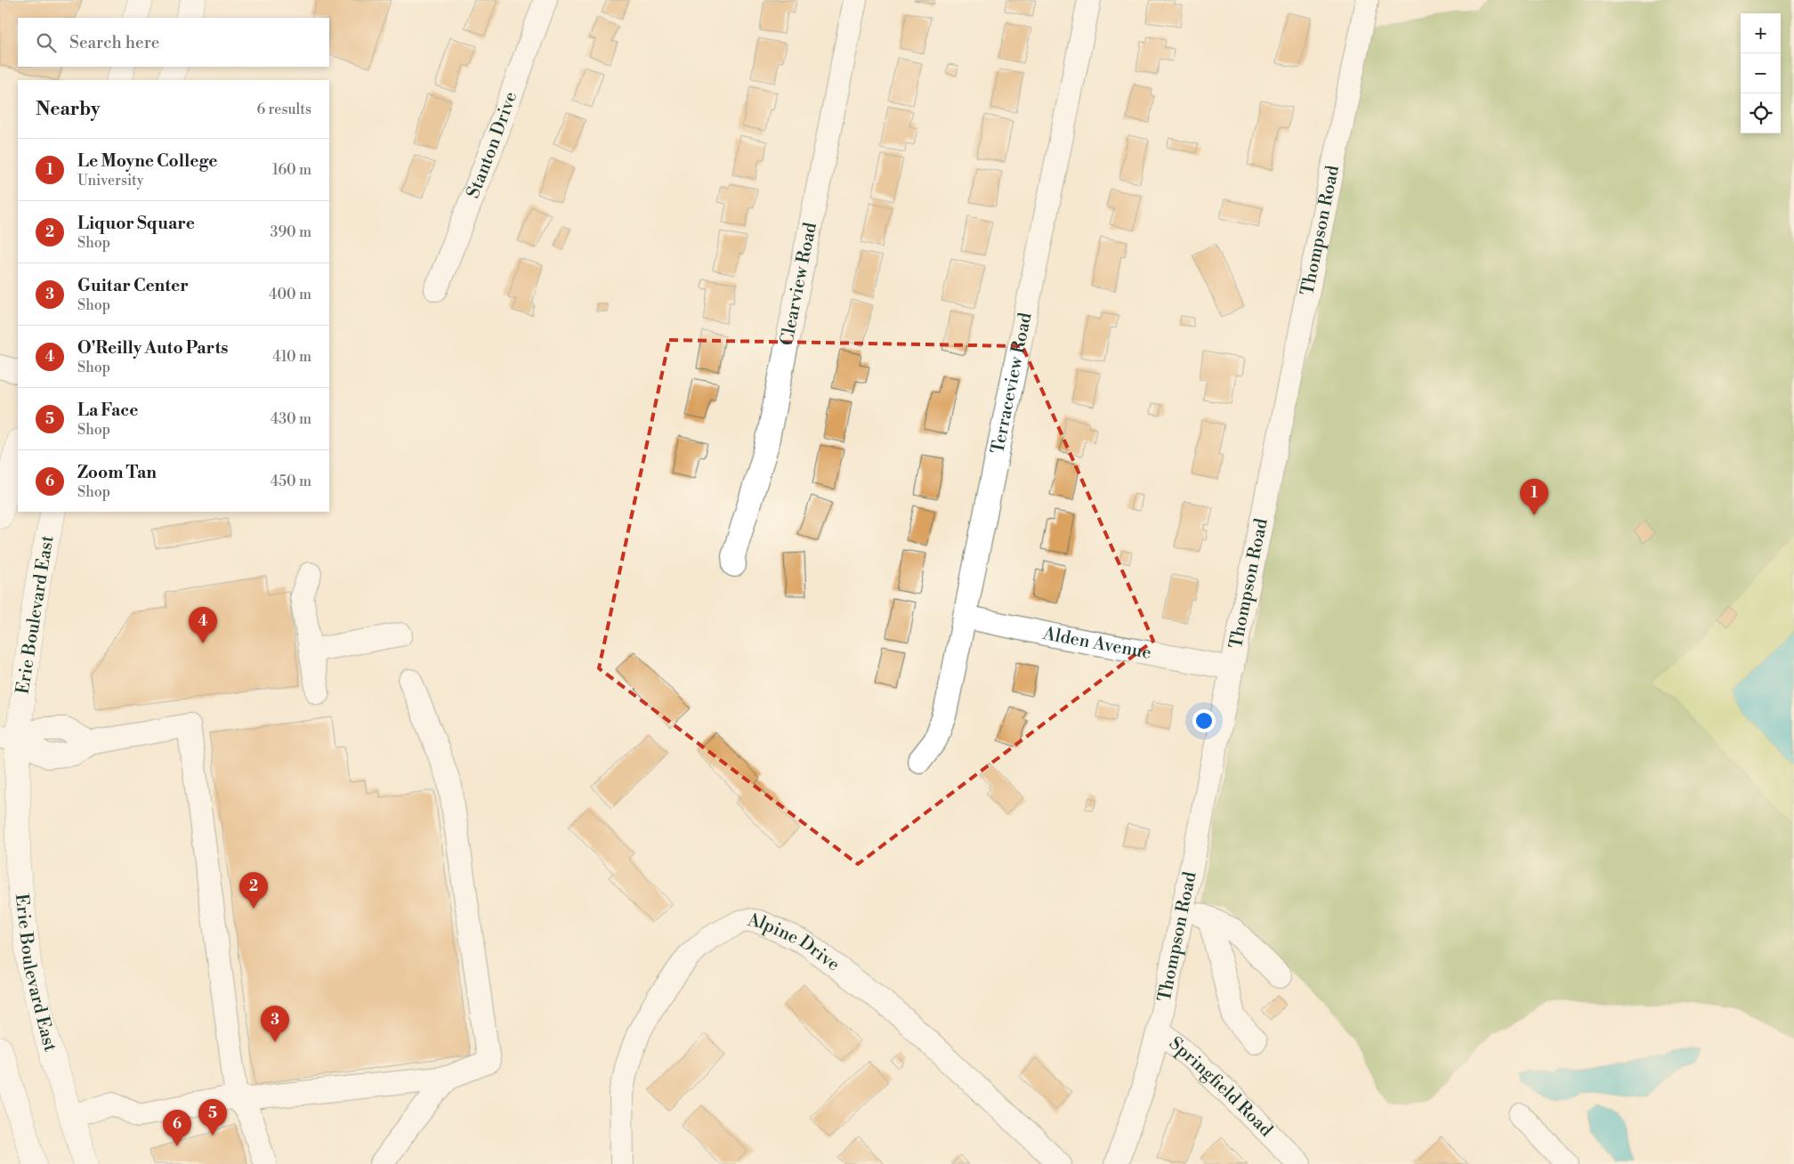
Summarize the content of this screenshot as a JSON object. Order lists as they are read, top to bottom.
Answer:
{
  "streets": {
    "main road": ["Erie Boulevard East"],
    "street": [
      "Stanton Drive",
      "Thompson Road",
      "Clearview Road",
      "Terraceview Road",
      "Alden Avenue",
      "Alpine Drive",
      "Springfield Road"
    ]
  },
  "crossings": [
    ["Thompson Road", "Alden Avenue"],
    ["Thompson Road", "Springfield Road"],
    ["Terraceview Road", "Alden Avenue"]
  ],
  "page": {
    "map_buttons": ["+", "−"],
    "search": "Search here",
    "heading": ["Nearby", "6 results"],
    "list": [
      {
        "mark": "1",
        "name": "Le Moyne College",
        "note": "University",
        "value": "160 m"
      },
      {
        "mark": "2",
        "name": "Liquor Square",
        "note": "Shop",
        "value": "390 m"
      },
      {
        "mark": "3",
        "name": "Guitar Center",
        "note": "Shop",
        "value": "400 m"
      },
      {
        "mark": "4",
        "name": "O'Reilly Auto Parts",
        "note": "Shop",
        "value": "410 m"
      },
      {
        "mark": "5",
        "name": "La Face",
        "note": "Shop",
        "value": "430 m"
      },
      {
        "mark": "6",
        "name": "Zoom Tan",
        "note": "Shop",
        "value": "450 m"
      }
    ],
    "pins": [
      "1",
      "4",
      "2",
      "3",
      "5",
      "6"
    ]
  }
}
